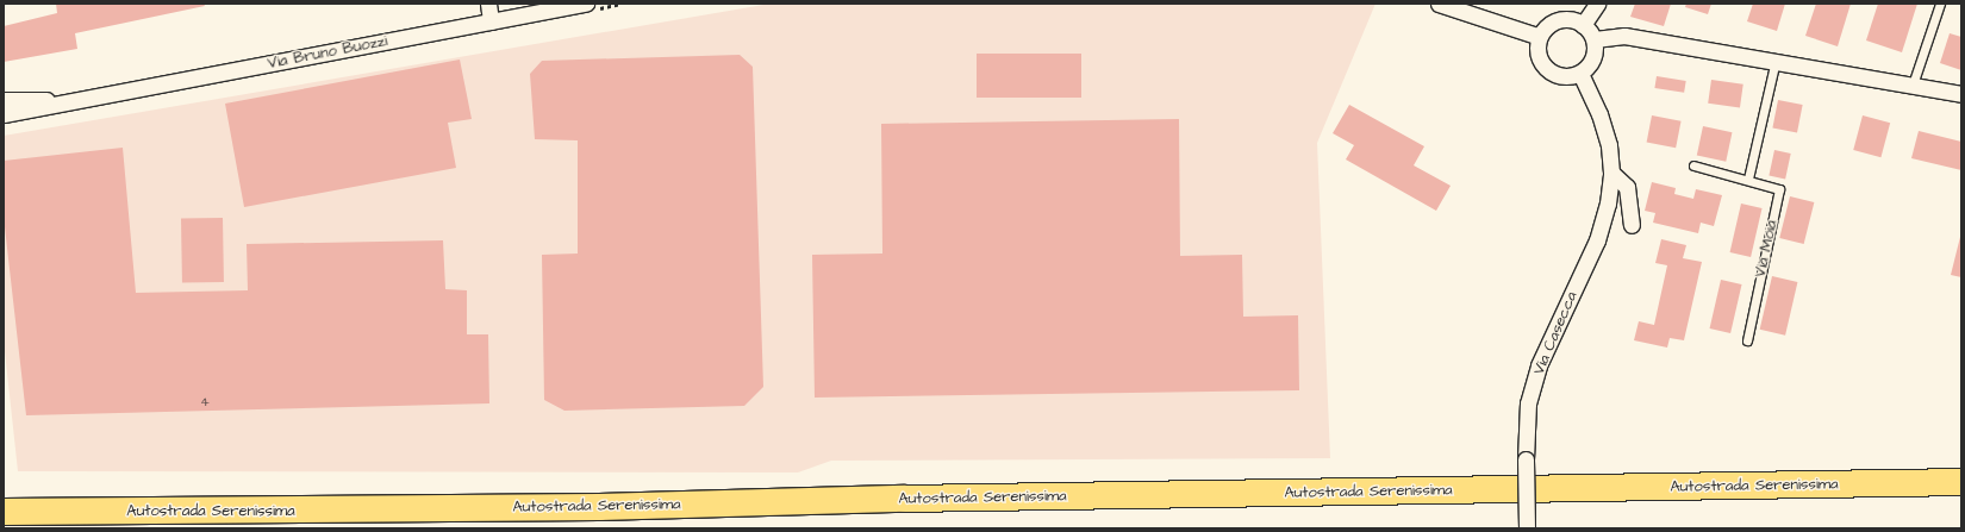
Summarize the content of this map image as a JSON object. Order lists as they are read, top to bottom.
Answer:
{
  "streets": {
    "highway": ["Autostrada Serenissima"],
    "street": ["Via Bruno Buozzi", "Via Casecca"],
    "lane": ["Via Moia"]
  },
  "house_numbers": ["4"]
}
